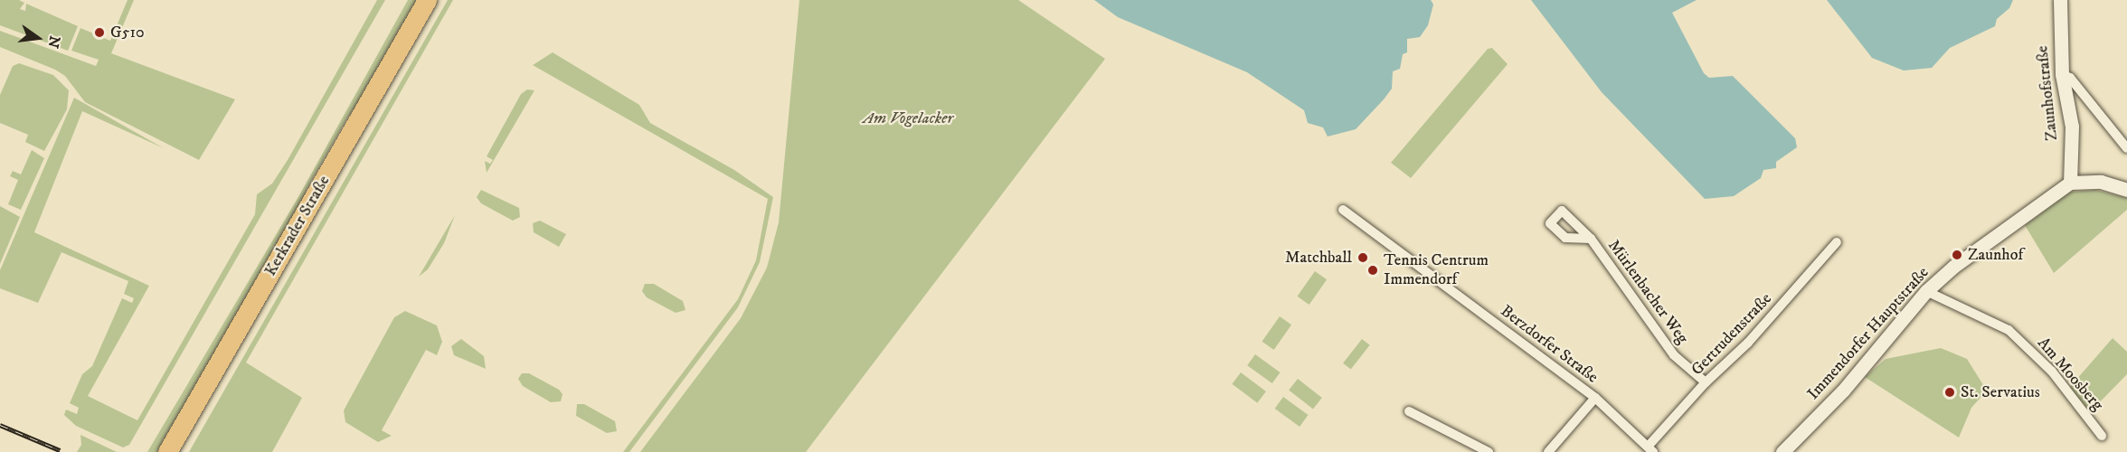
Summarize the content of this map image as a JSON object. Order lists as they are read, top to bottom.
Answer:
{
  "streets": {
    "highway": ["Kerkrader Straße"],
    "street": [
      "Zaunhofstraße",
      "Mürlenbacher Weg",
      "Immendorfer Hauptstraße",
      "Gertrudenstraße",
      "Berzdorfer Straße",
      "Am Moosberg"
    ]
  },
  "crossings": [
    ["Zaunhofstraße", "Immendorfer Hauptstraße"],
    ["Mürlenbacher Weg", "Gertrudenstraße"],
    ["Immendorfer Hauptstraße", "Am Moosberg"],
    ["Gertrudenstraße", "Berzdorfer Straße"]
  ],
  "parks": ["Am Vogelacker"],
  "places": [
    "G510",
    "Zaunhof",
    "Matchball",
    "Tennis Centrum Immendorf",
    "St. Servatius"
  ],
  "north": "right"
}
